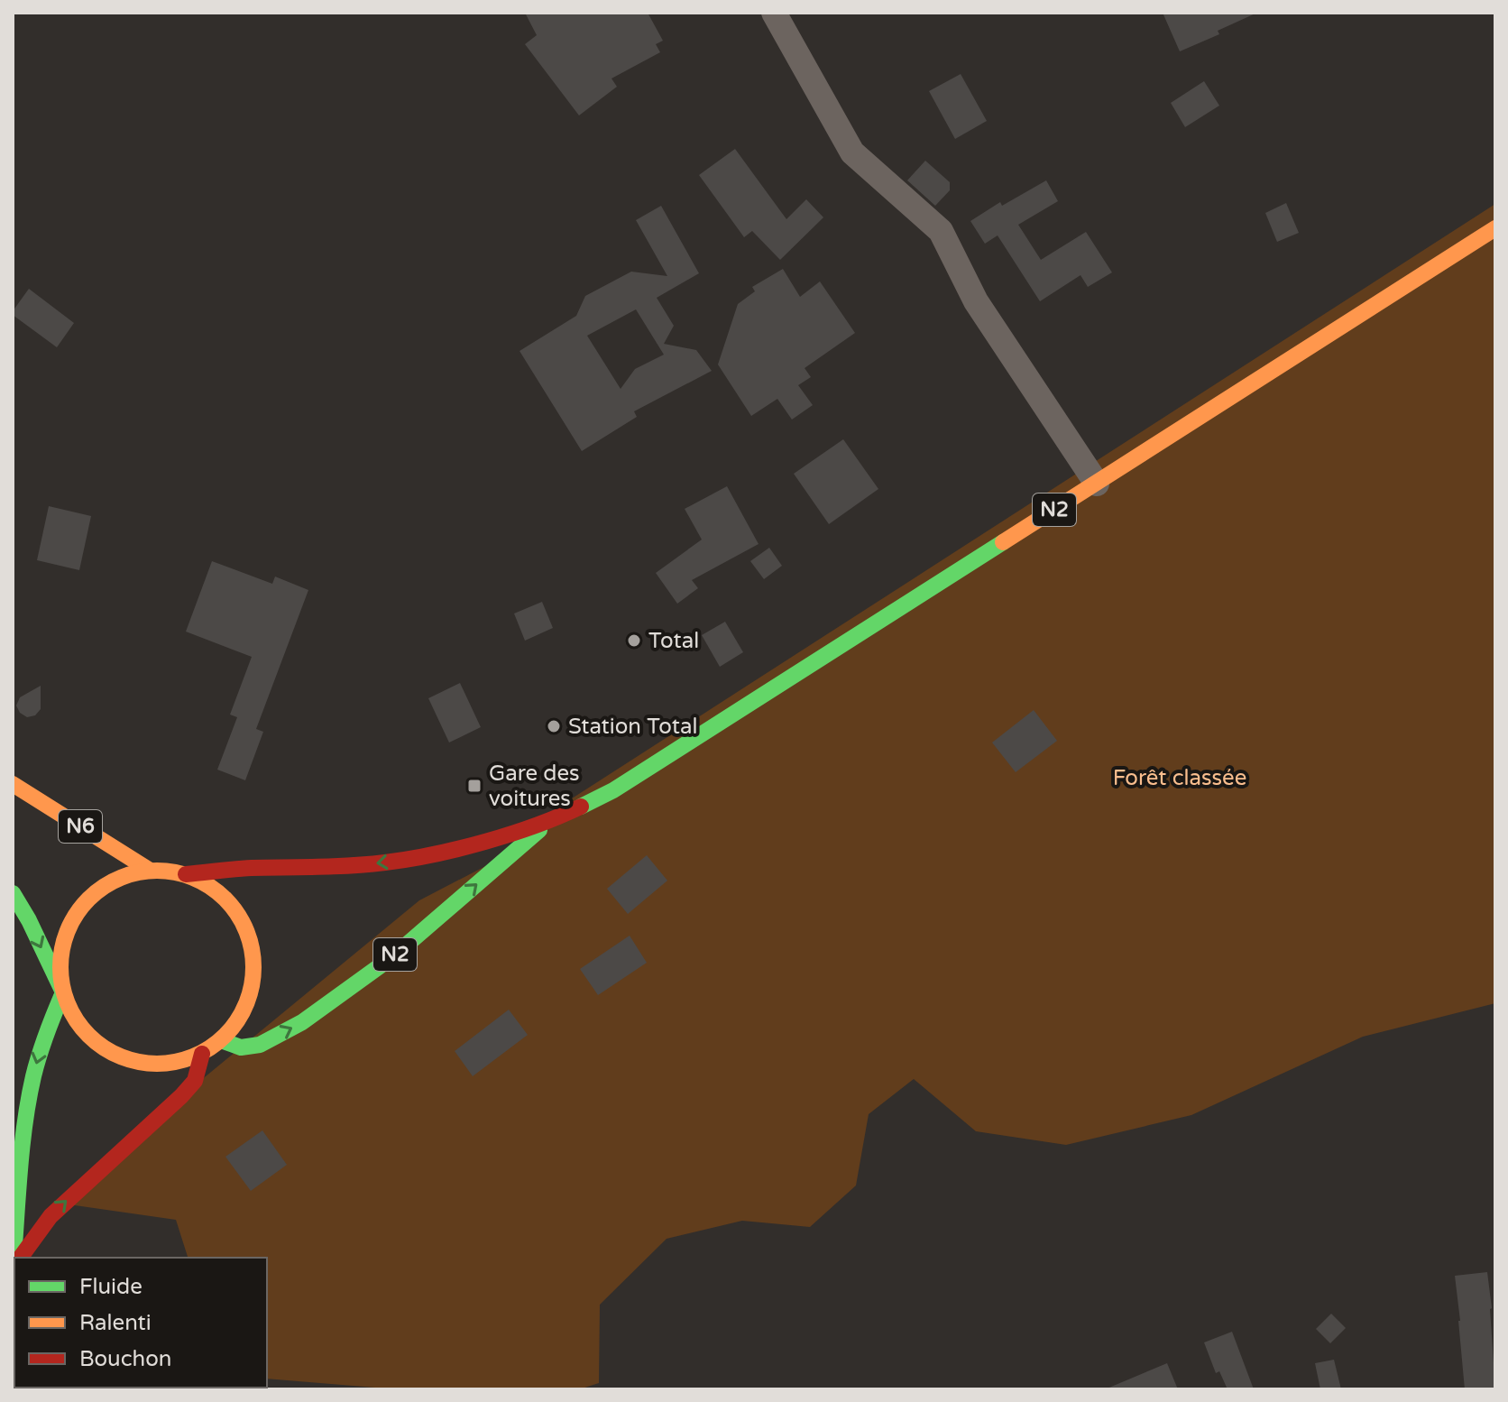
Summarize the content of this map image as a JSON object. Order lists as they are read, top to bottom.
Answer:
{
  "streets": {
    "highway": ["N2", "N6"]
  },
  "crossings": [
    ["N2", "N6"]
  ],
  "parks": ["Forêt classée"],
  "places": {
    "other": ["Total", "Station Total"],
    "transit": ["Gare des voitures"]
  },
  "legend": ["Fluide", "Ralenti", "Bouchon"]
}
